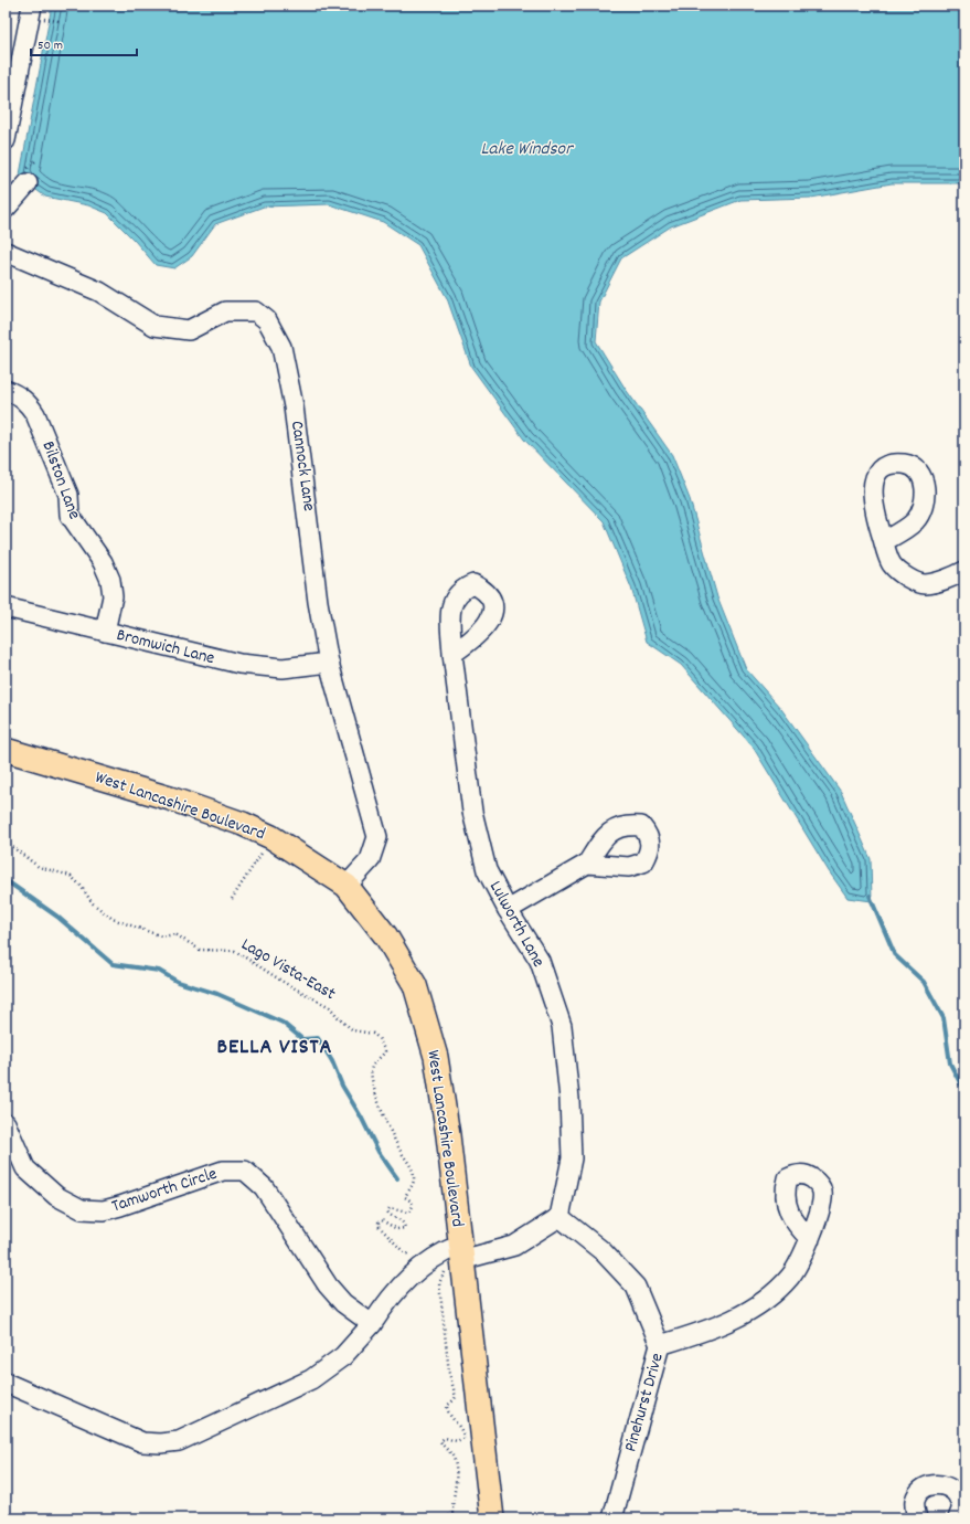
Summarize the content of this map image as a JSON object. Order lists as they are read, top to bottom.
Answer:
{
  "streets": {
    "main road": ["West Lancashire Boulevard"],
    "street": [
      "Cannock Lane",
      "Bilston Lane",
      "Bromwich Lane",
      "Lulworth Lane",
      "Tamworth Circle",
      "Pinehurst Drive"
    ],
    "path": ["Lago Vista-East"]
  },
  "crossings": [
    ["Cannock Lane", "Bromwich Lane"],
    ["Cannock Lane", "West Lancashire Boulevard"],
    ["Bilston Lane", "Bromwich Lane"],
    ["Lulworth Lane", "Pinehurst Drive"]
  ],
  "districts": ["BELLA VISTA"],
  "water": ["Lake Windsor"],
  "scale_bar": "50 m"
}
